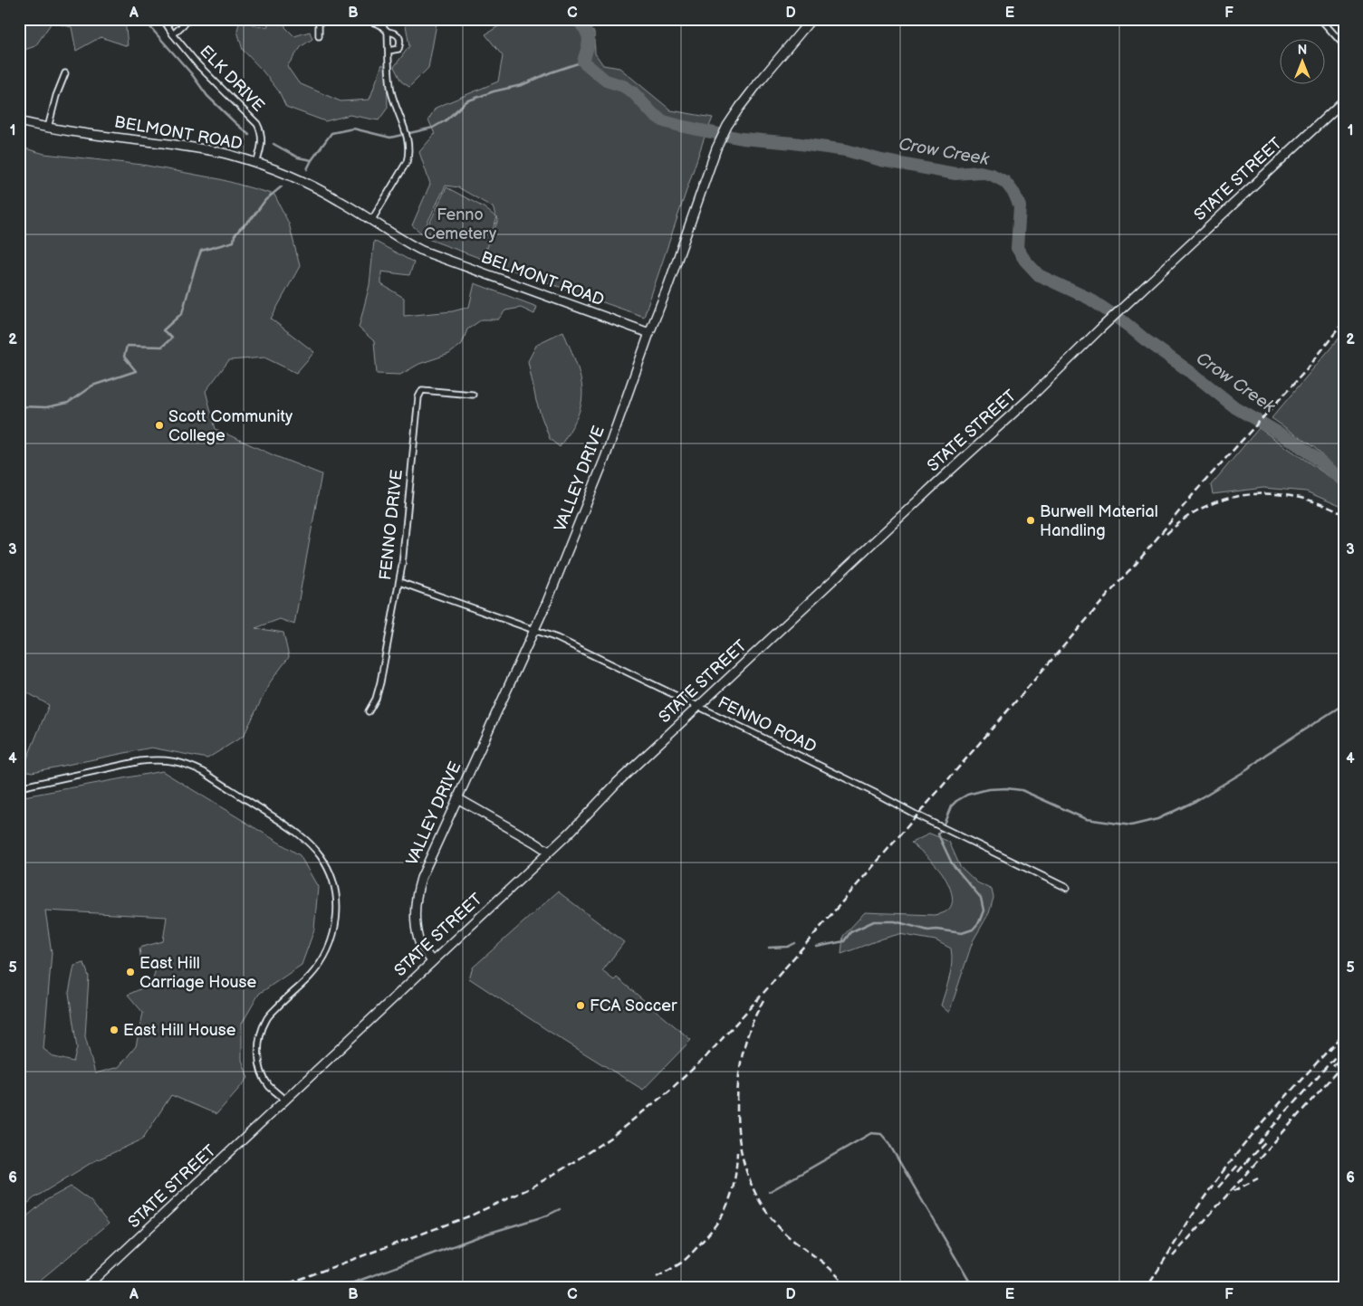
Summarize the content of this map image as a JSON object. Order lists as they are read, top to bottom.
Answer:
{
  "streets": {
    "main road": ["BELMONT ROAD", "STATE STREET", "VALLEY DRIVE"],
    "street": ["ELK DRIVE", "FENNO DRIVE", "FENNO ROAD"]
  },
  "crossings": [
    ["ELK DRIVE", "BELMONT ROAD"],
    ["BELMONT ROAD", "VALLEY DRIVE"],
    ["STATE STREET", "VALLEY DRIVE"],
    ["STATE STREET", "FENNO ROAD"],
    ["VALLEY DRIVE", "FENNO ROAD"],
    ["FENNO DRIVE", "FENNO ROAD"]
  ],
  "water": ["Crow Creek"],
  "parks": ["Fenno Cemetery"],
  "places": [
    "Scott Community College",
    "Burwell Material Handling",
    "East Hill Carriage House",
    "FCA Soccer",
    "East Hill House"
  ],
  "north": "top",
  "grid": {
    "columns": [
      "A",
      "B",
      "C",
      "D",
      "E",
      "F"
    ],
    "rows": [
      "1",
      "2",
      "3",
      "4",
      "5",
      "6"
    ]
  }
}
